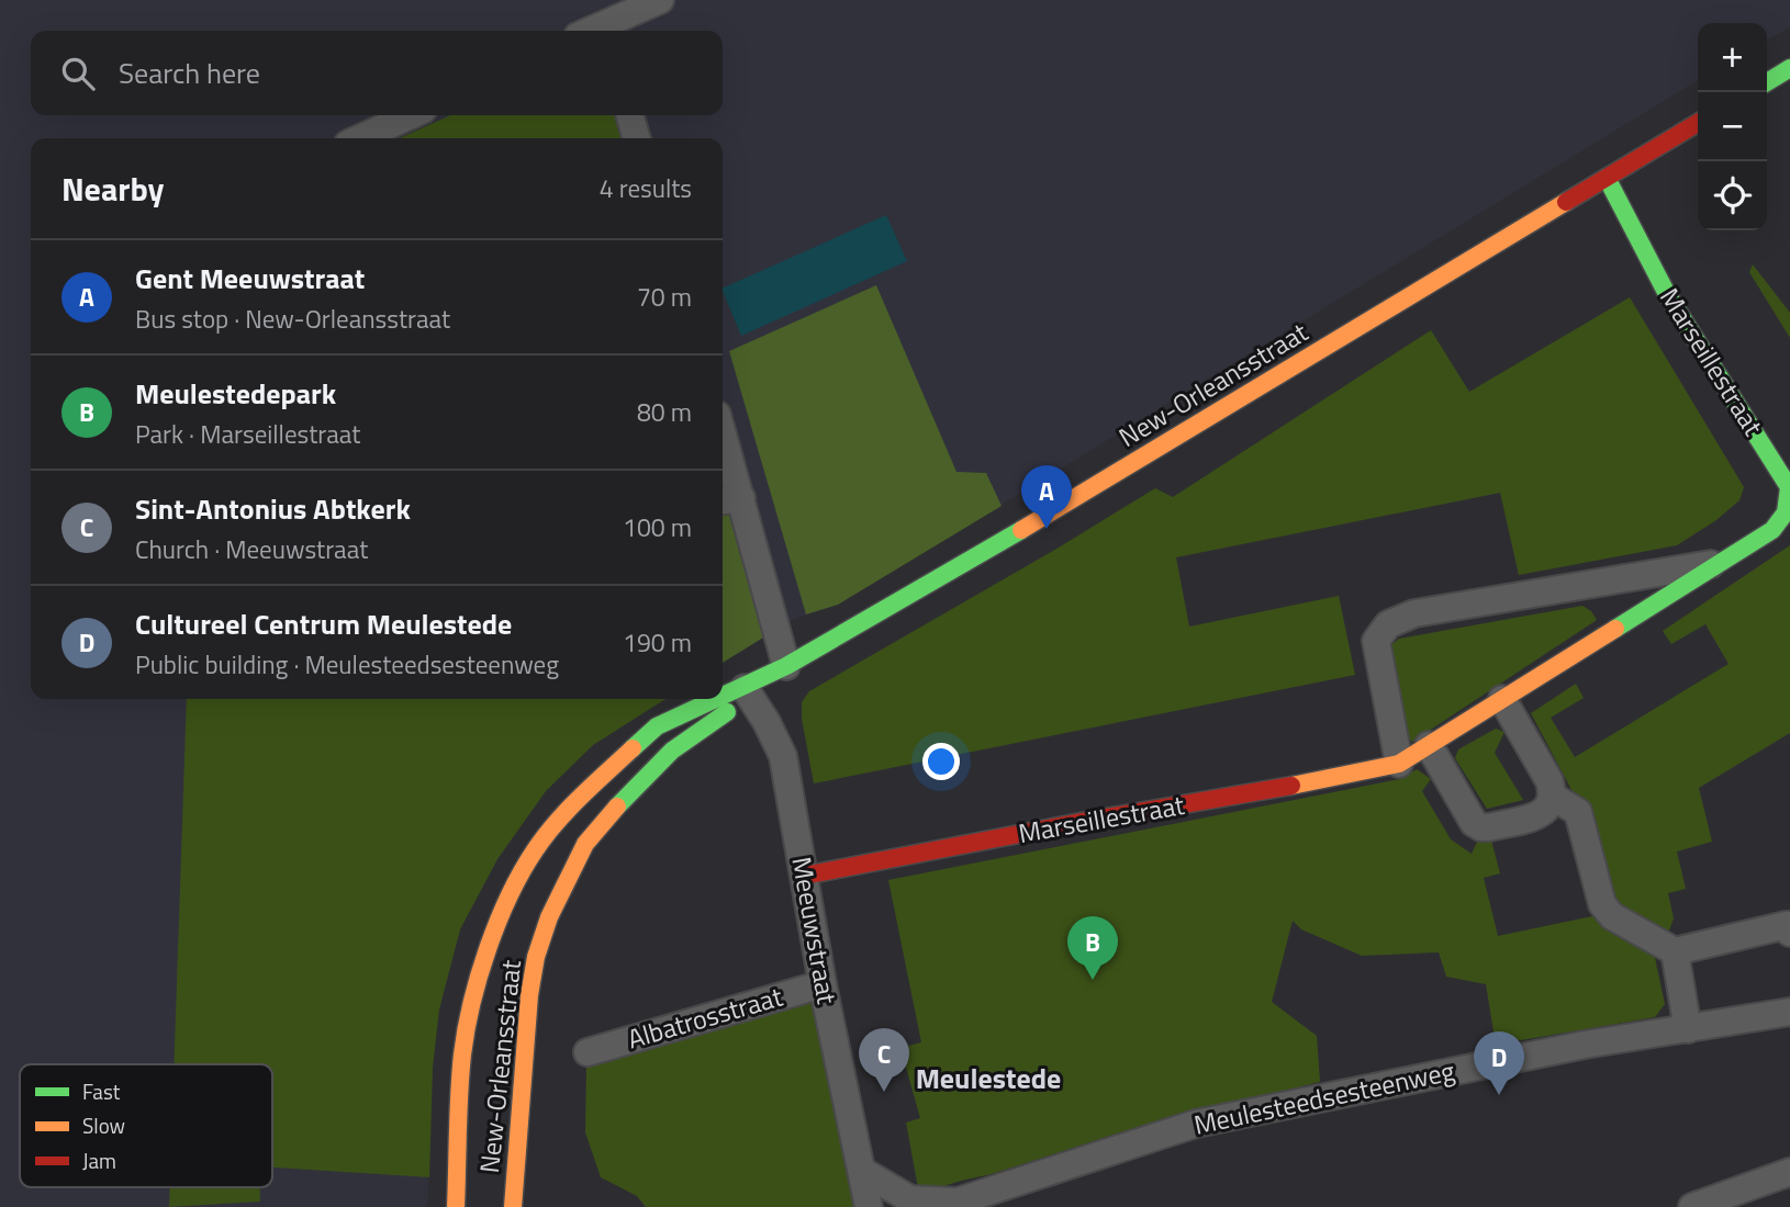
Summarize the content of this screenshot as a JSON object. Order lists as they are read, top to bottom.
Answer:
{
  "streets": {
    "main road": ["Marseillestraat", "New-Orleansstraat"],
    "street": ["Meeuwstraat", "Albatrosstraat", "Meulesteedsesteenweg"]
  },
  "crossings": [
    ["Marseillestraat", "New-Orleansstraat"],
    ["Marseillestraat", "Meeuwstraat"],
    ["New-Orleansstraat", "Meeuwstraat"],
    ["Meeuwstraat", "Albatrosstraat"]
  ],
  "districts": ["Meulestede"],
  "legend": ["Fast", "Slow", "Jam"],
  "page": {
    "map_buttons": ["+", "−"],
    "search": "Search here",
    "heading": ["Nearby", "4 results"],
    "list": [
      {
        "mark": "A",
        "name": "Gent Meeuwstraat",
        "note": "Bus stop · New-Orleansstraat",
        "value": "70 m"
      },
      {
        "mark": "B",
        "name": "Meulestedepark",
        "note": "Park · Marseillestraat",
        "value": "80 m"
      },
      {
        "mark": "C",
        "name": "Sint-Antonius Abtkerk",
        "note": "Church · Meeuwstraat",
        "value": "100 m"
      },
      {
        "mark": "D",
        "name": "Cultureel Centrum Meulestede",
        "note": "Public building · Meulesteedsesteenweg",
        "value": "190 m"
      }
    ],
    "pins": [
      "A",
      "B",
      "C",
      "D"
    ]
  }
}
